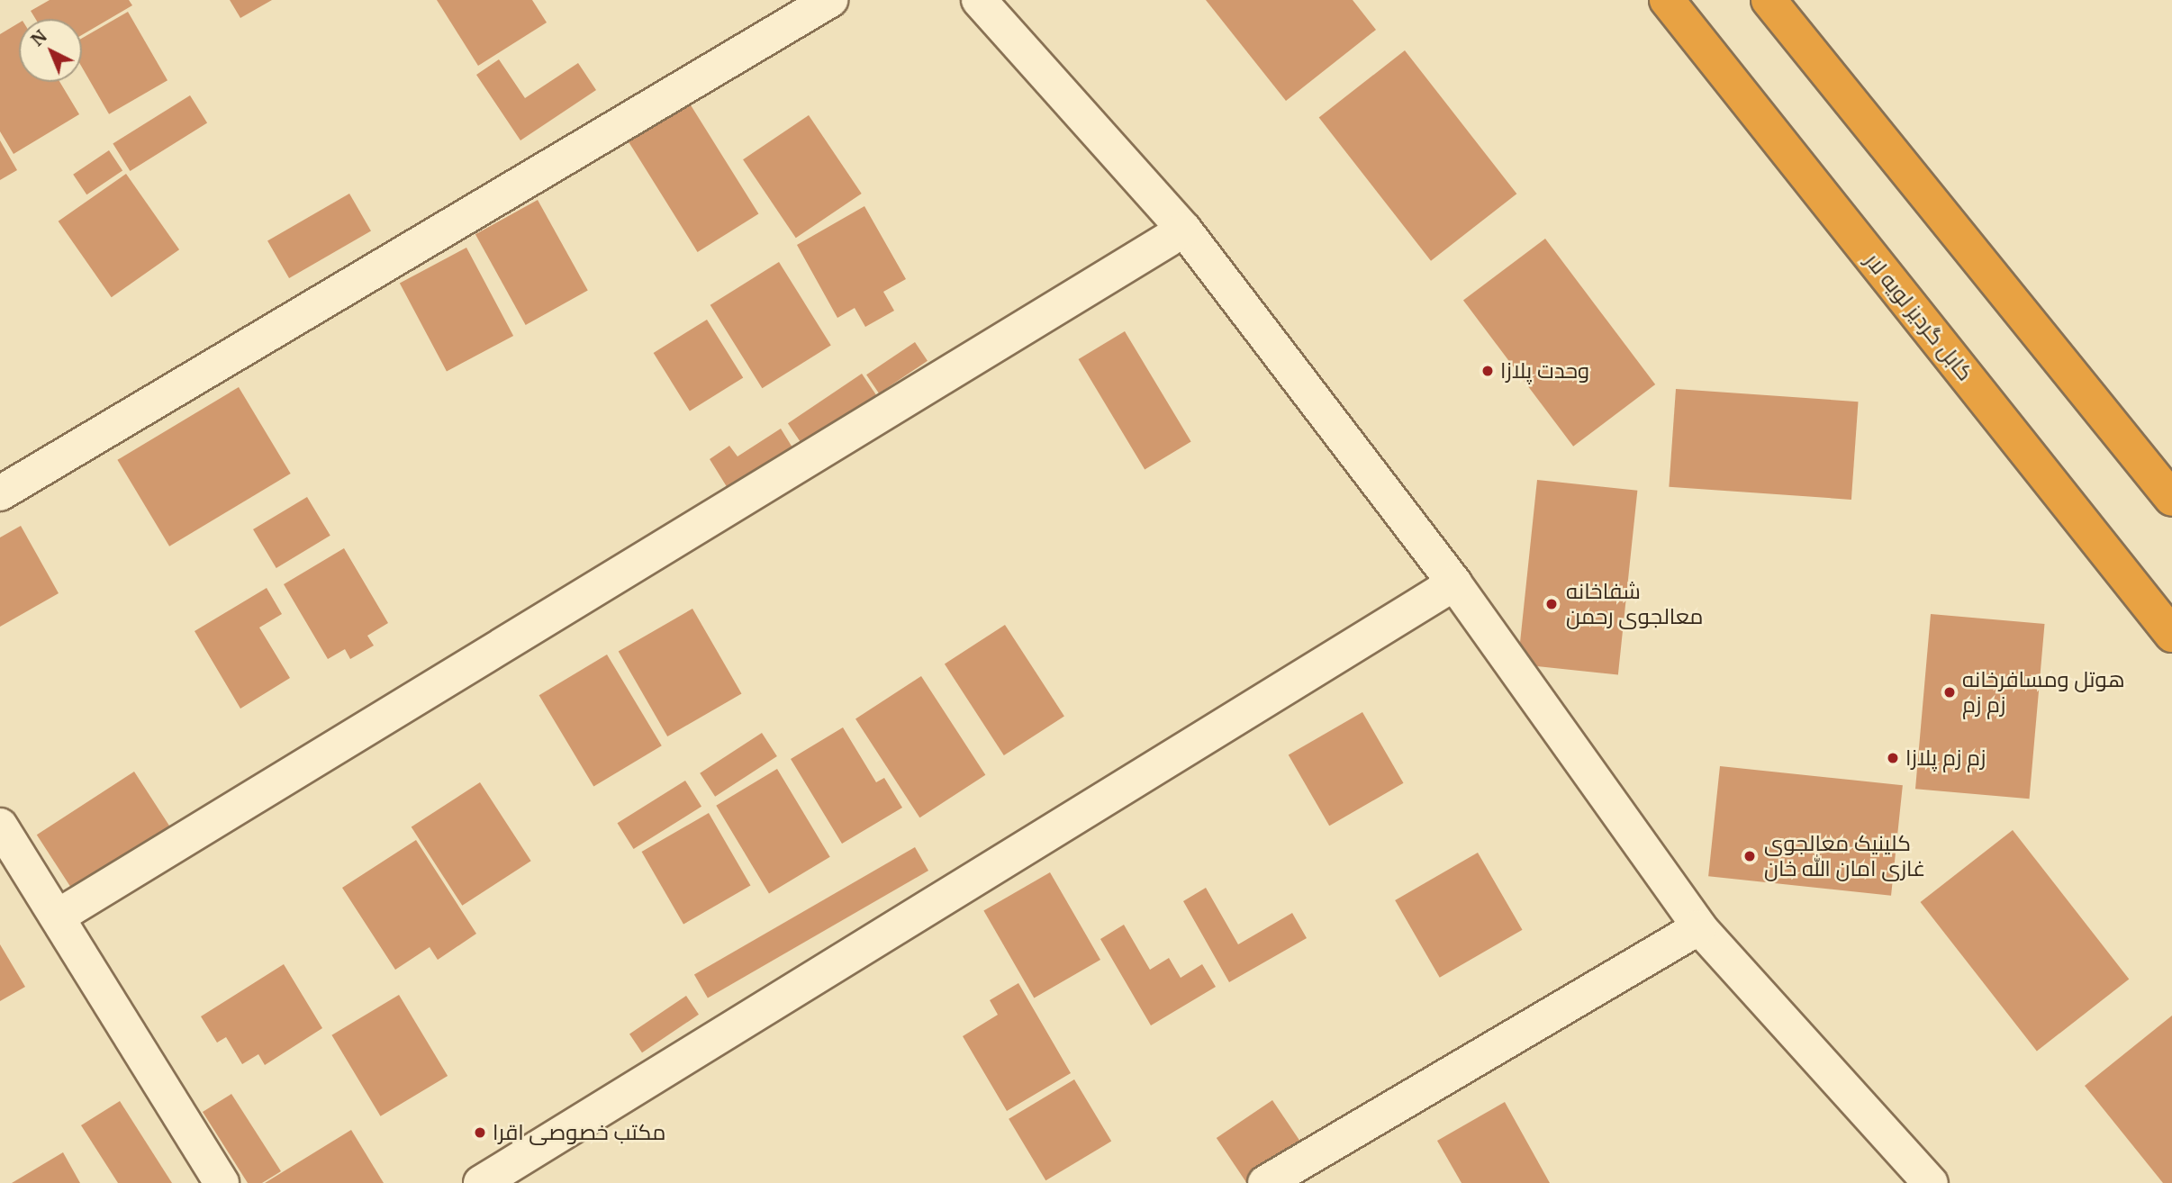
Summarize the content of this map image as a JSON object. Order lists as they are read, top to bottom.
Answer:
{
  "streets": {
    "highway": ["کابل گردیز لویه لار"]
  },
  "places": [
    "وحدت پلازا",
    "شفاخانه معالجوی رحمن",
    "هوتل ومسافرخانه زم زم",
    "زم زم پلازا",
    "کلینیک معالجوی غازی امان الله خان",
    "مکتب خصوصی اقرا"
  ],
  "north": "top left"
}
